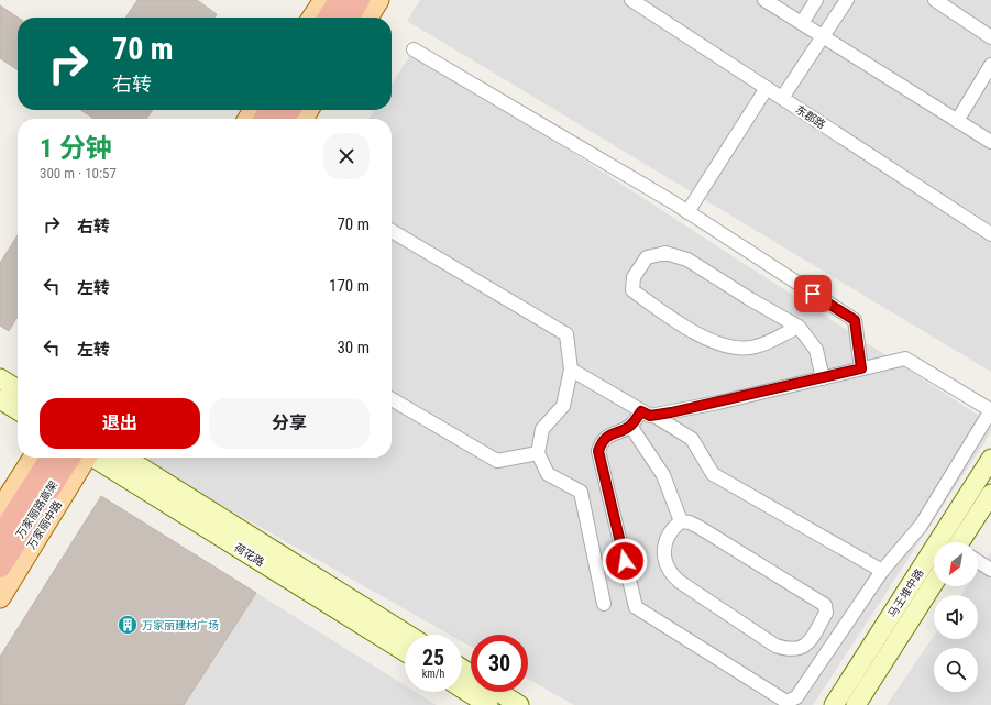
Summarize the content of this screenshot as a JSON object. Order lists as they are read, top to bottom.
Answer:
{
  "streets": {
    "highway": ["万家丽路高架"],
    "main road": ["万家丽中路", "荷花路", "马王堆中路"],
    "street": ["东郡路"]
  },
  "places": {
    "building": ["万家丽建材广场"]
  },
  "north": "bottom left",
  "page": {
    "turn": ["70 m", "右转"],
    "heading": ["1 分钟", "300 m · 10:57"],
    "list": [
      {
        "name": "右转",
        "value": "70 m"
      },
      {
        "name": "左转",
        "value": "170 m"
      },
      {
        "name": "左转",
        "value": "30 m"
      }
    ],
    "buttons": ["退出", "分享"],
    "speed": "25 km/h",
    "limit": "30"
  }
}
